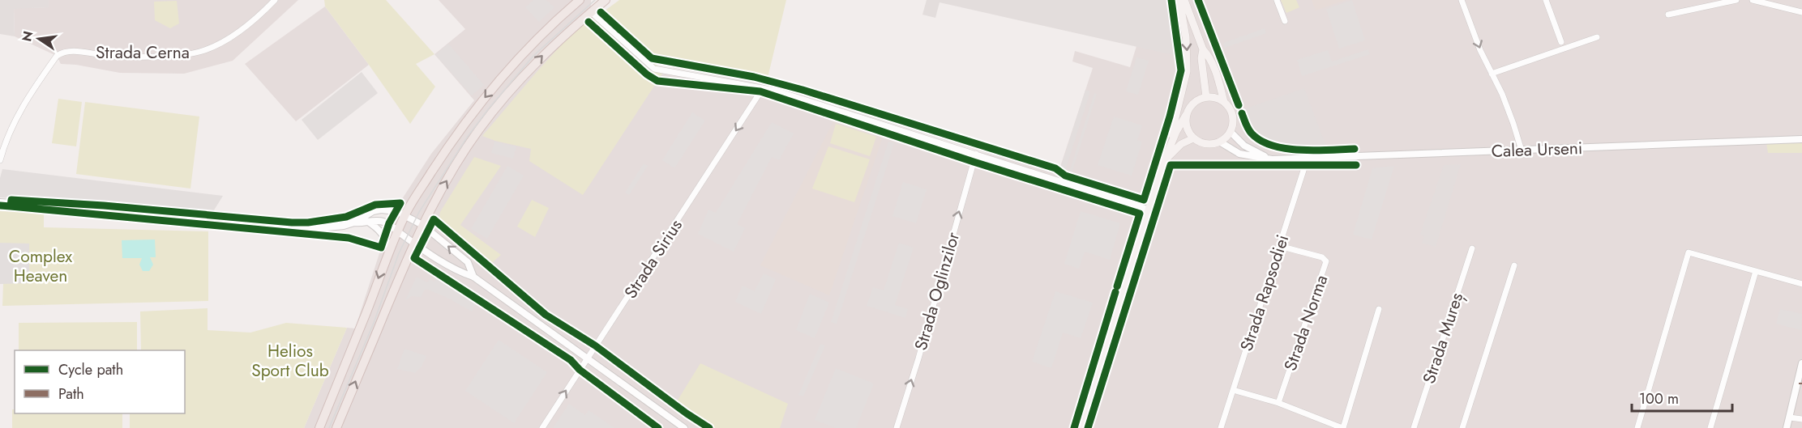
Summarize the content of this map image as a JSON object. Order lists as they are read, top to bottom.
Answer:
{
  "streets": {
    "street": [
      "Strada Cerna",
      "Calea Urseni",
      "Strada Sirius",
      "Strada Oglinzilor",
      "Strada Rapsodiei",
      "Strada Norma",
      "Strada Mureș"
    ]
  },
  "crossings": [
    ["Calea Urseni", "Strada Rapsodiei"],
    ["Strada Rapsodiei", "Strada Norma"]
  ],
  "one_way": ["Strada Oglinzilor"],
  "parks": ["Complex Heaven", "Helios Sport Club"],
  "legend": ["Cycle path", "Path"],
  "scale_bar": "100 m",
  "north": "left"
}
